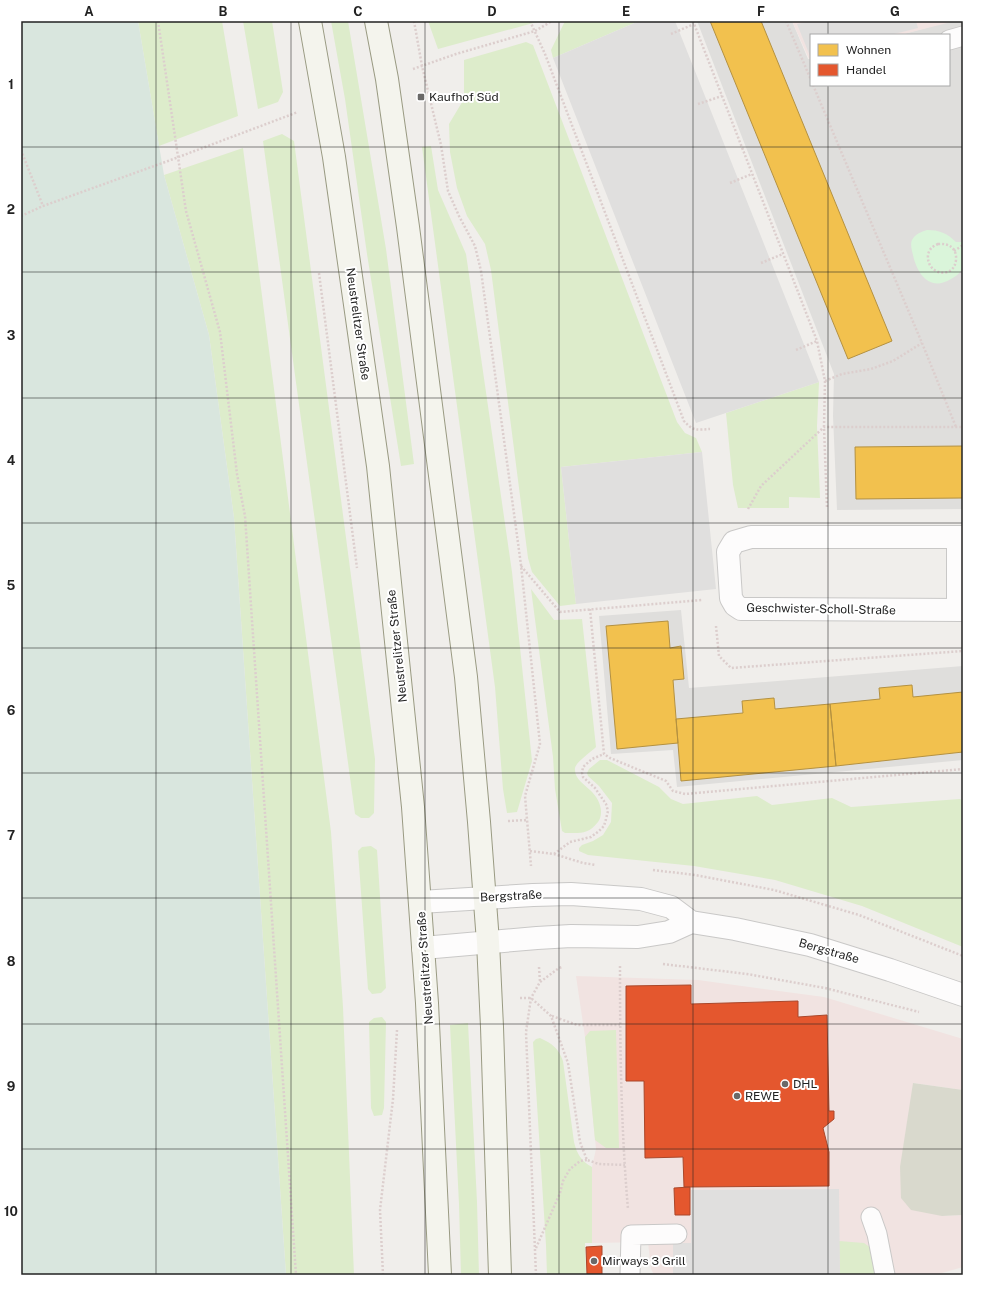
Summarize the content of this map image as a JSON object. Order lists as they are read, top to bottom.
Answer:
{
  "streets": {
    "main road": ["Neustrelitzer Straße"],
    "street": ["Geschwister-Scholl-Straße", "Bergstraße"]
  },
  "crossings": [
    ["Neustrelitzer Straße", "Bergstraße"]
  ],
  "places": {
    "transit": ["Kaufhof Süd"],
    "other": ["DHL", "REWE", "Mirways 3 Grill"]
  },
  "legend": ["Wohnen", "Handel"],
  "grid": {
    "columns": [
      "A",
      "B",
      "C",
      "D",
      "E",
      "F",
      "G"
    ],
    "rows": [
      "1",
      "2",
      "3",
      "4",
      "5",
      "6",
      "7",
      "8",
      "9",
      "10"
    ]
  }
}
